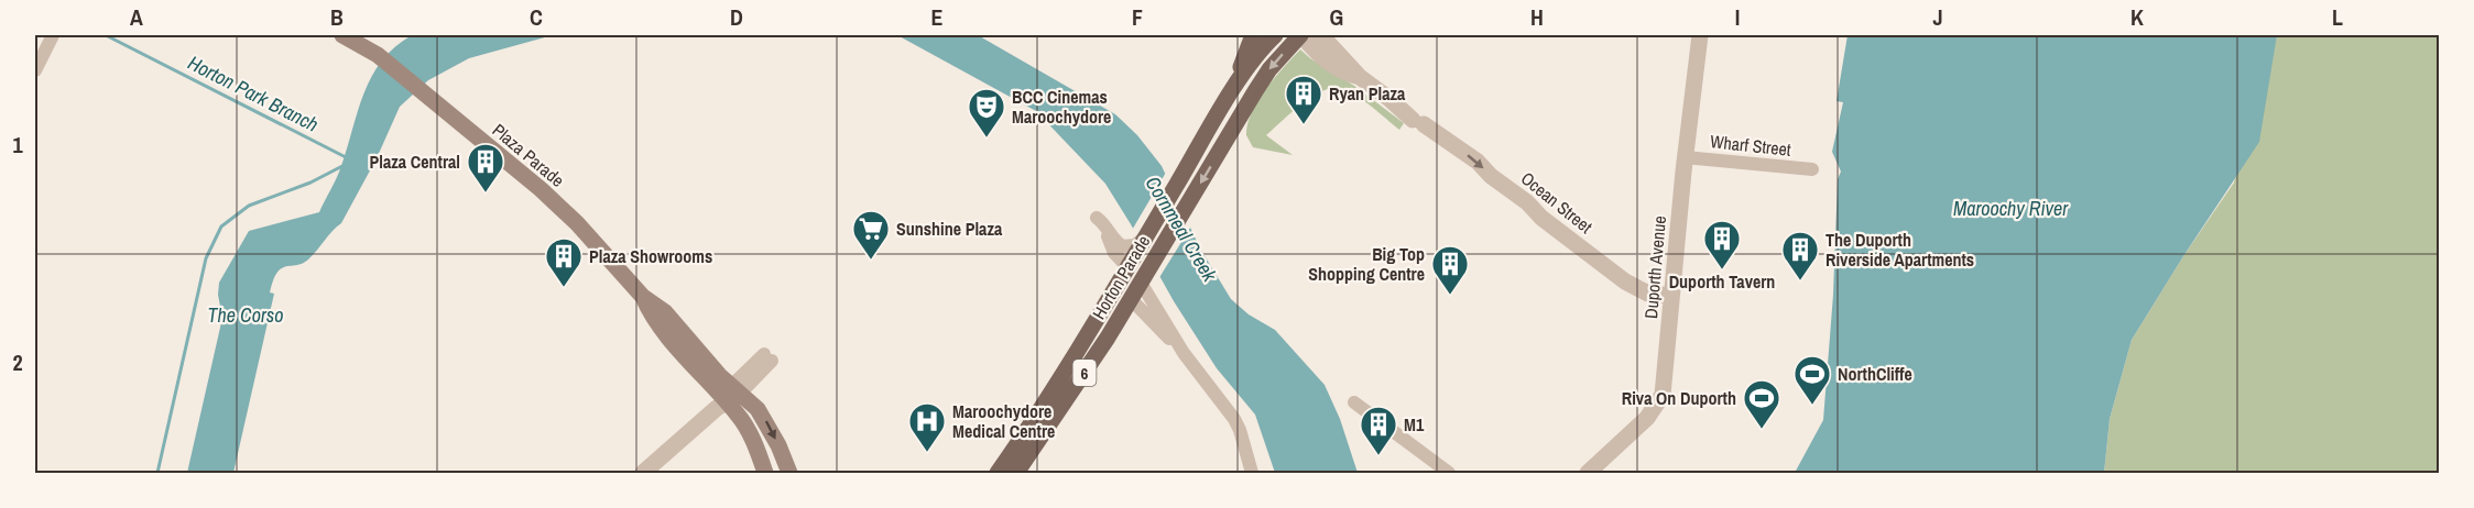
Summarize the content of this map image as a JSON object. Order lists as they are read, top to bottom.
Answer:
{
  "streets": {
    "main road": ["Plaza Parade", "Horton Parade", "6"],
    "street": ["Wharf Street", "Ocean Street", "Duporth Avenue"]
  },
  "crossings": [
    ["Wharf Street", "Duporth Avenue"],
    ["Ocean Street", "Duporth Avenue"],
    ["Ocean Street", "Horton Parade"]
  ],
  "one_way": ["Ocean Street"],
  "water": [
    "Horton Park Branch",
    "Maroochy River",
    "Cornmeal Creek",
    "The Corso"
  ],
  "places": {
    "building": [
      "Ryan Plaza",
      "Plaza Central",
      "Duporth Tavern",
      "The Duporth Riverside Apartments",
      "Plaza Showrooms",
      "Big Top Shopping Centre",
      "M1"
    ],
    "theatre": ["BCC Cinemas Maroochydore"],
    "supermarket": ["Sunshine Plaza"],
    "sports": ["NorthCliffe", "Riva On Duporth"],
    "hospital": ["Maroochydore Medical Centre"]
  },
  "grid": {
    "columns": [
      "A",
      "B",
      "C",
      "D",
      "E",
      "F",
      "G",
      "H",
      "I",
      "J",
      "K",
      "L"
    ],
    "rows": ["1", "2"]
  }
}
